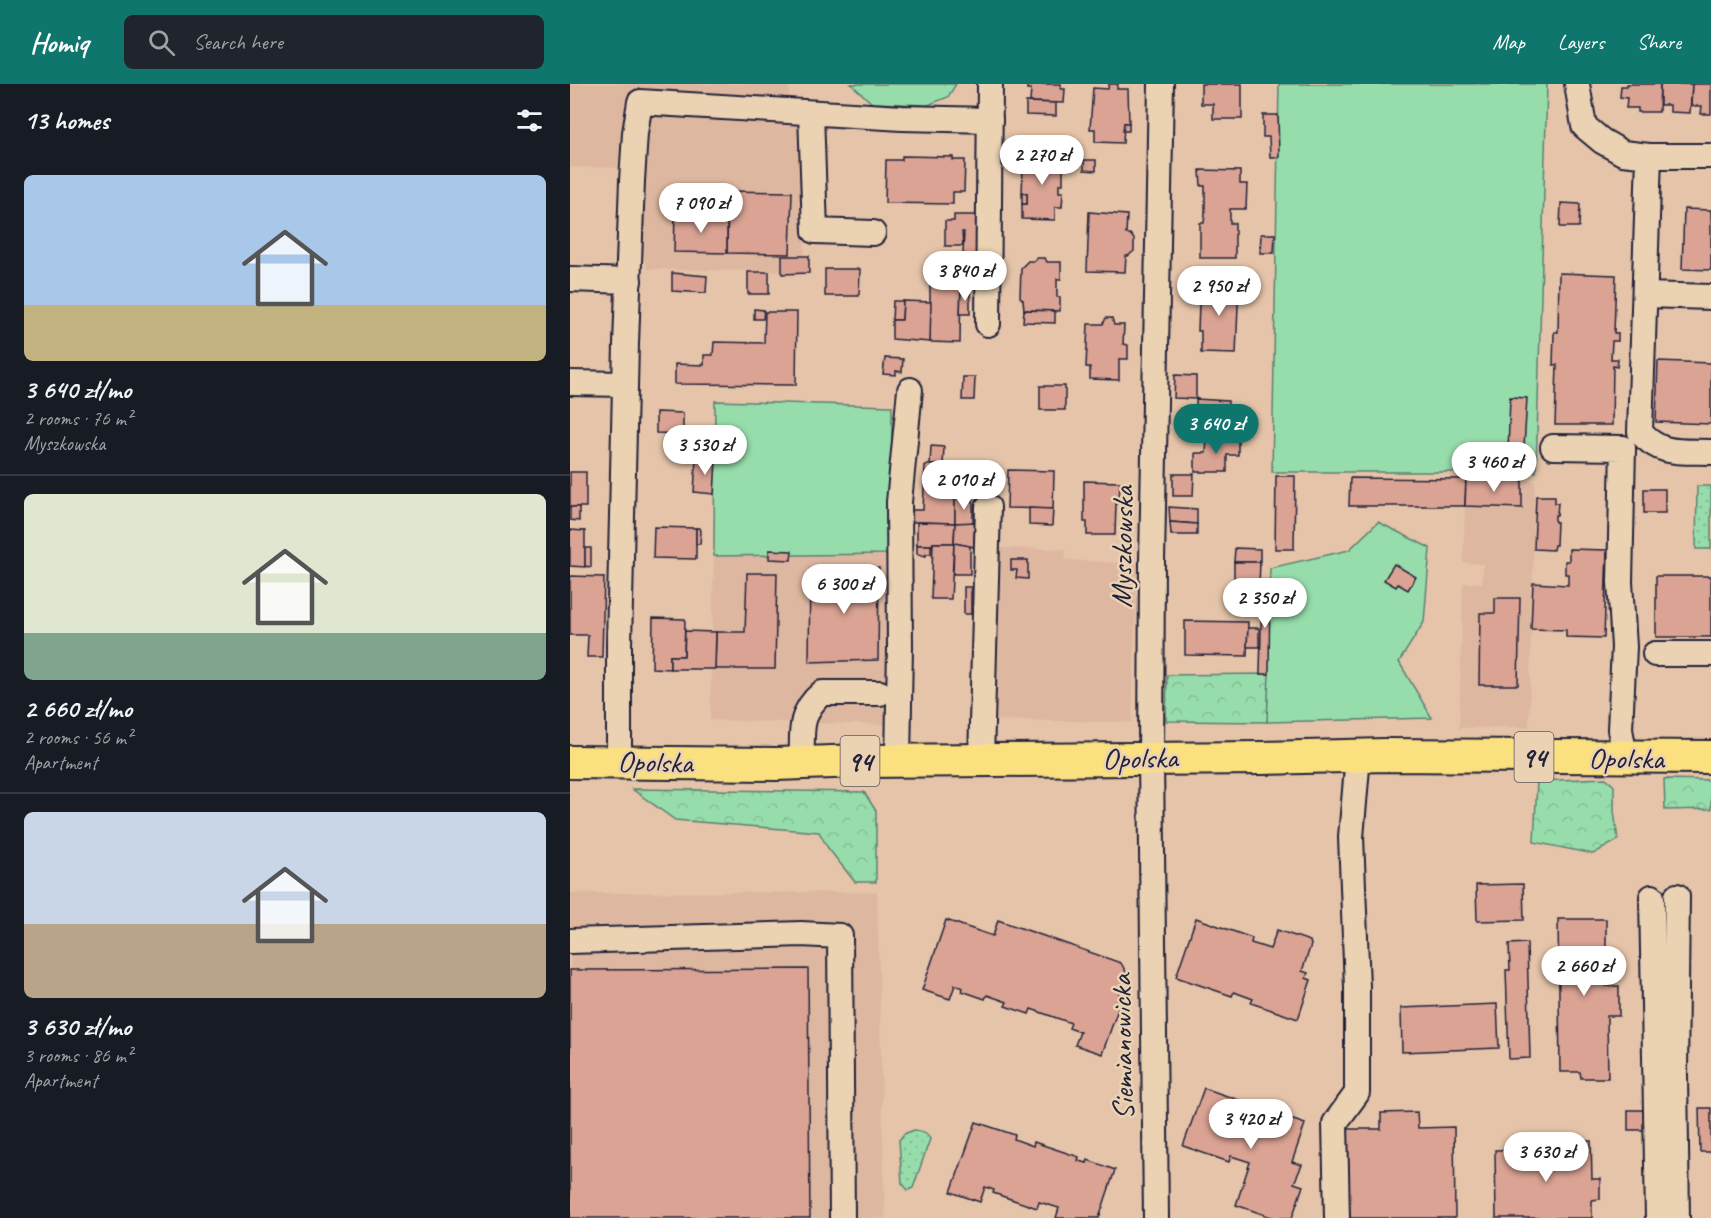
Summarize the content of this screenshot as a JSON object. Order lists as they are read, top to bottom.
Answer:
{
  "streets": {
    "main road": ["94", "Opolska"],
    "street": ["Myszkowska", "Siemianowicka"]
  },
  "crossings": [
    ["Myszkowska", "Opolska"],
    ["Myszkowska", "Siemianowicka"]
  ],
  "page": {
    "header": "Homiq",
    "search": "Search here",
    "nav": ["Map", "Layers", "Share"],
    "heading": "13 homes",
    "price": [
      "2 270 zł",
      "7 090 zł",
      "3 840 zł",
      "2 950 zł",
      "3 640 zł",
      "3 530 zł",
      "3 460 zł",
      "2 010 zł",
      "6 300 zł",
      "2 350 zł",
      "2 660 zł",
      "3 420 zł",
      "3 630 zł"
    ],
    "list": [
      {
        "name": "3 640 zł/mo",
        "note": "2 rooms · 76 m² · Myszkowska"
      },
      {
        "name": "2 660 zł/mo",
        "note": "2 rooms · 56 m² · Apartment"
      },
      {
        "name": "3 630 zł/mo",
        "note": "3 rooms · 86 m² · Apartment"
      }
    ]
  }
}
